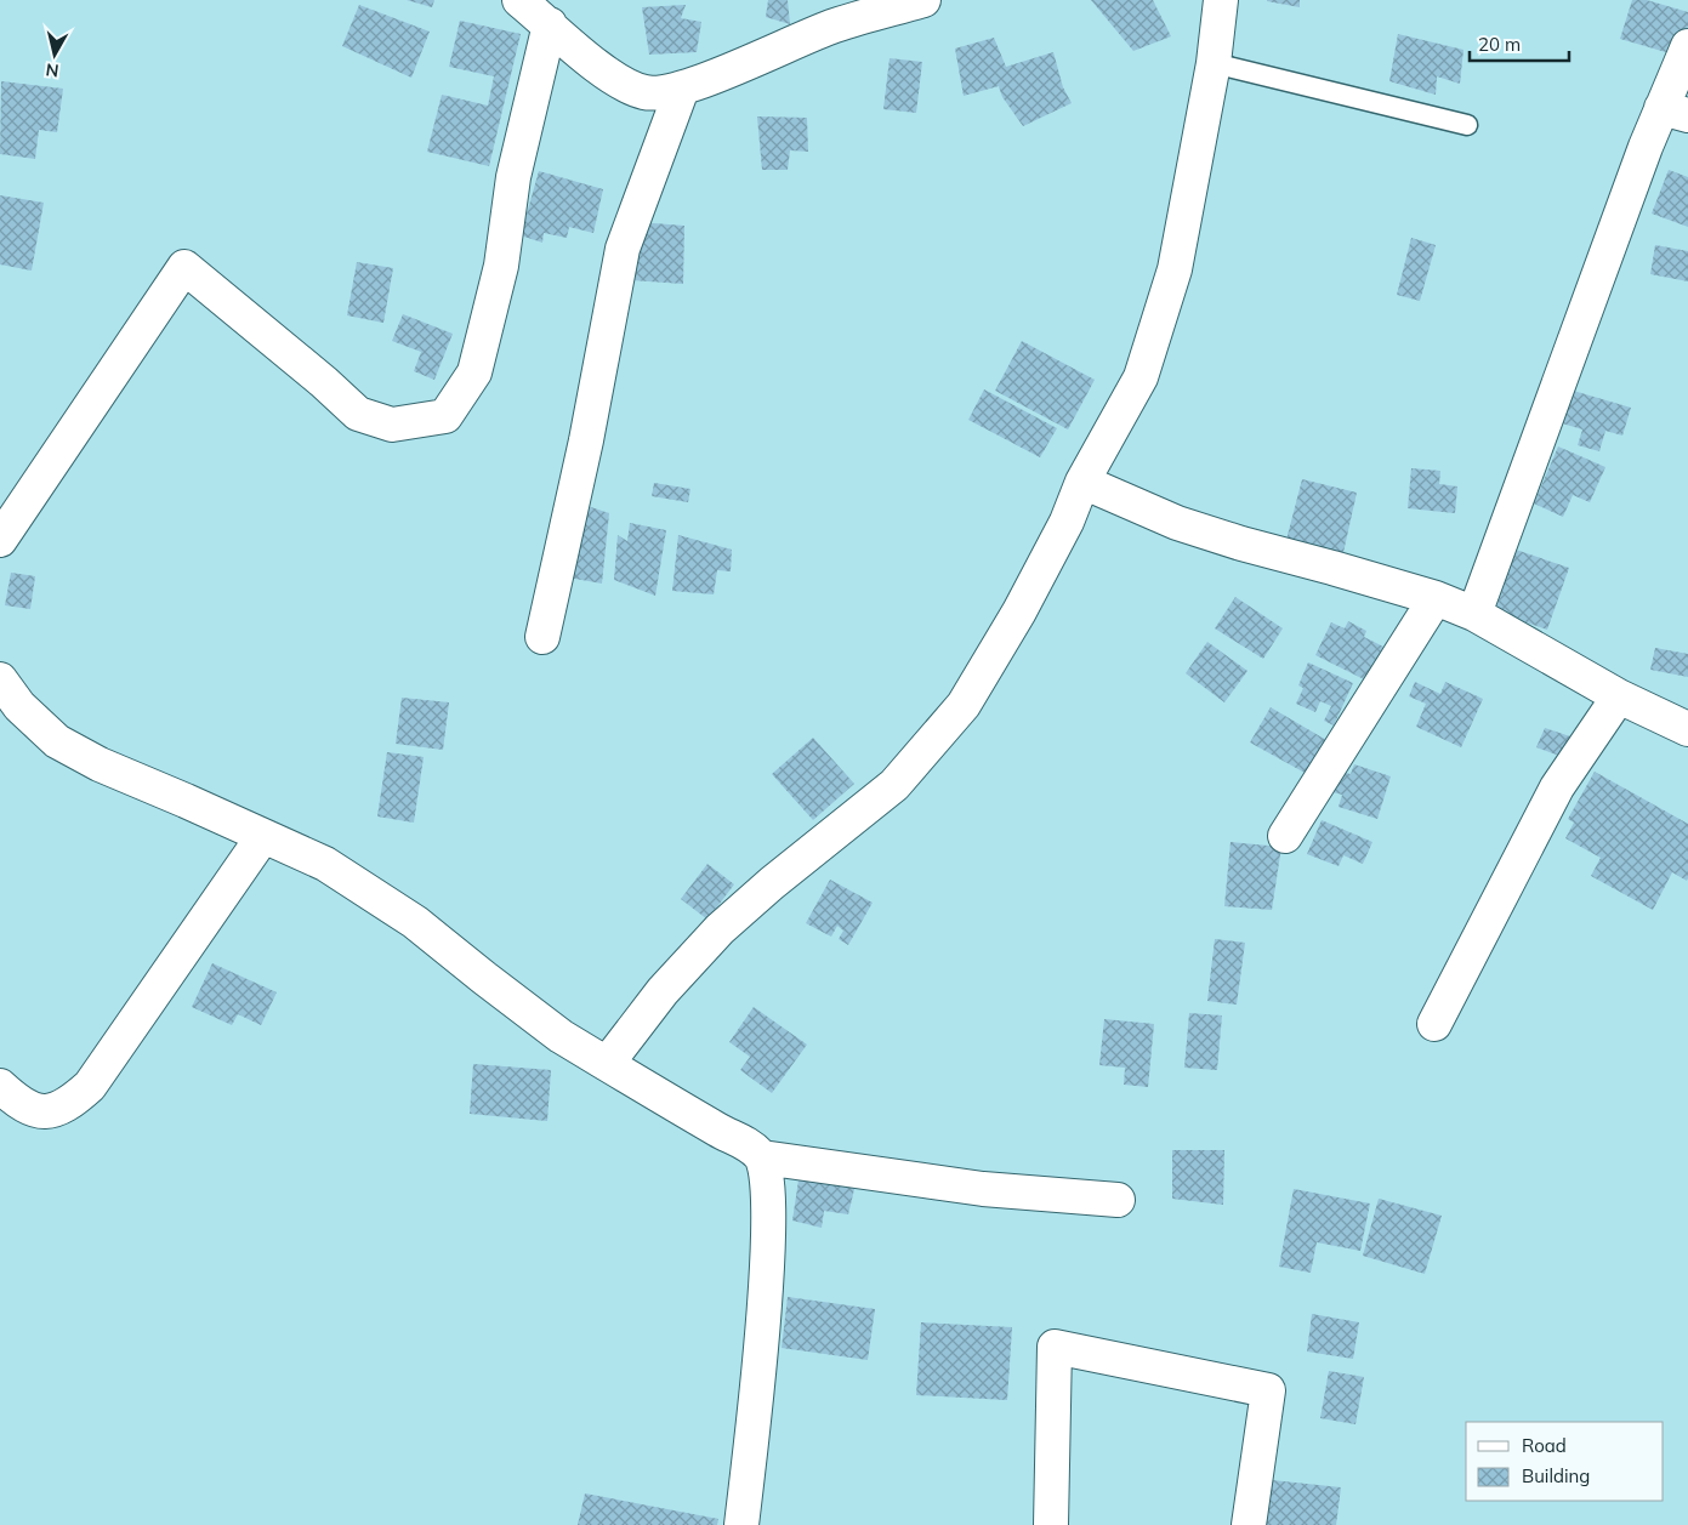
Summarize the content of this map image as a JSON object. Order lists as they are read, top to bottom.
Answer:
{
  "legend": ["Road", "Building"],
  "scale_bar": "20 m",
  "north": "bottom"
}
